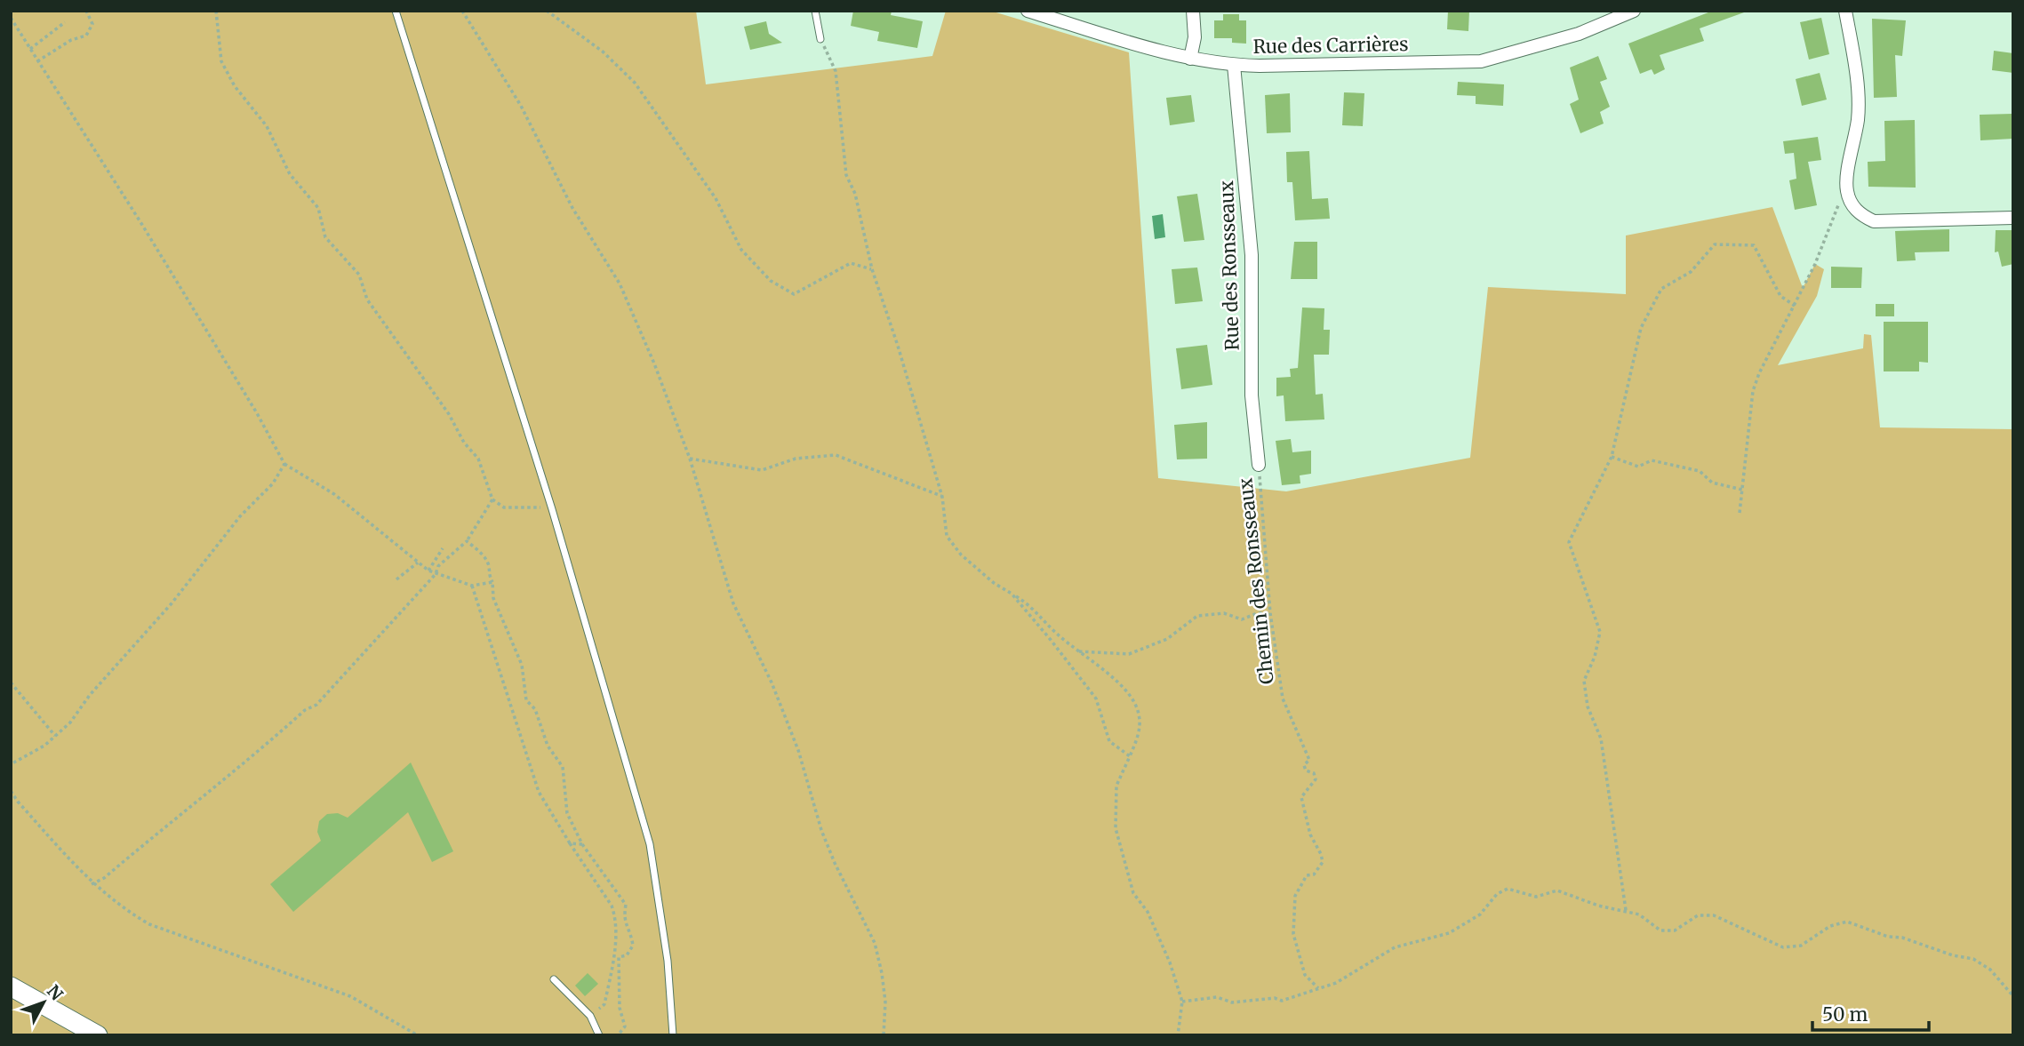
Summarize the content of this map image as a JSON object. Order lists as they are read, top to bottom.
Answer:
{
  "streets": {
    "street": ["Rue des Carrières", "Rue des Ronsseaux"],
    "path": ["Chemin des Ronsseaux"]
  },
  "crossings": [
    ["Rue des Carrières", "Rue des Ronsseaux"],
    ["Rue des Ronsseaux", "Chemin des Ronsseaux"]
  ],
  "scale_bar": "50 m",
  "north": "top right"
}
